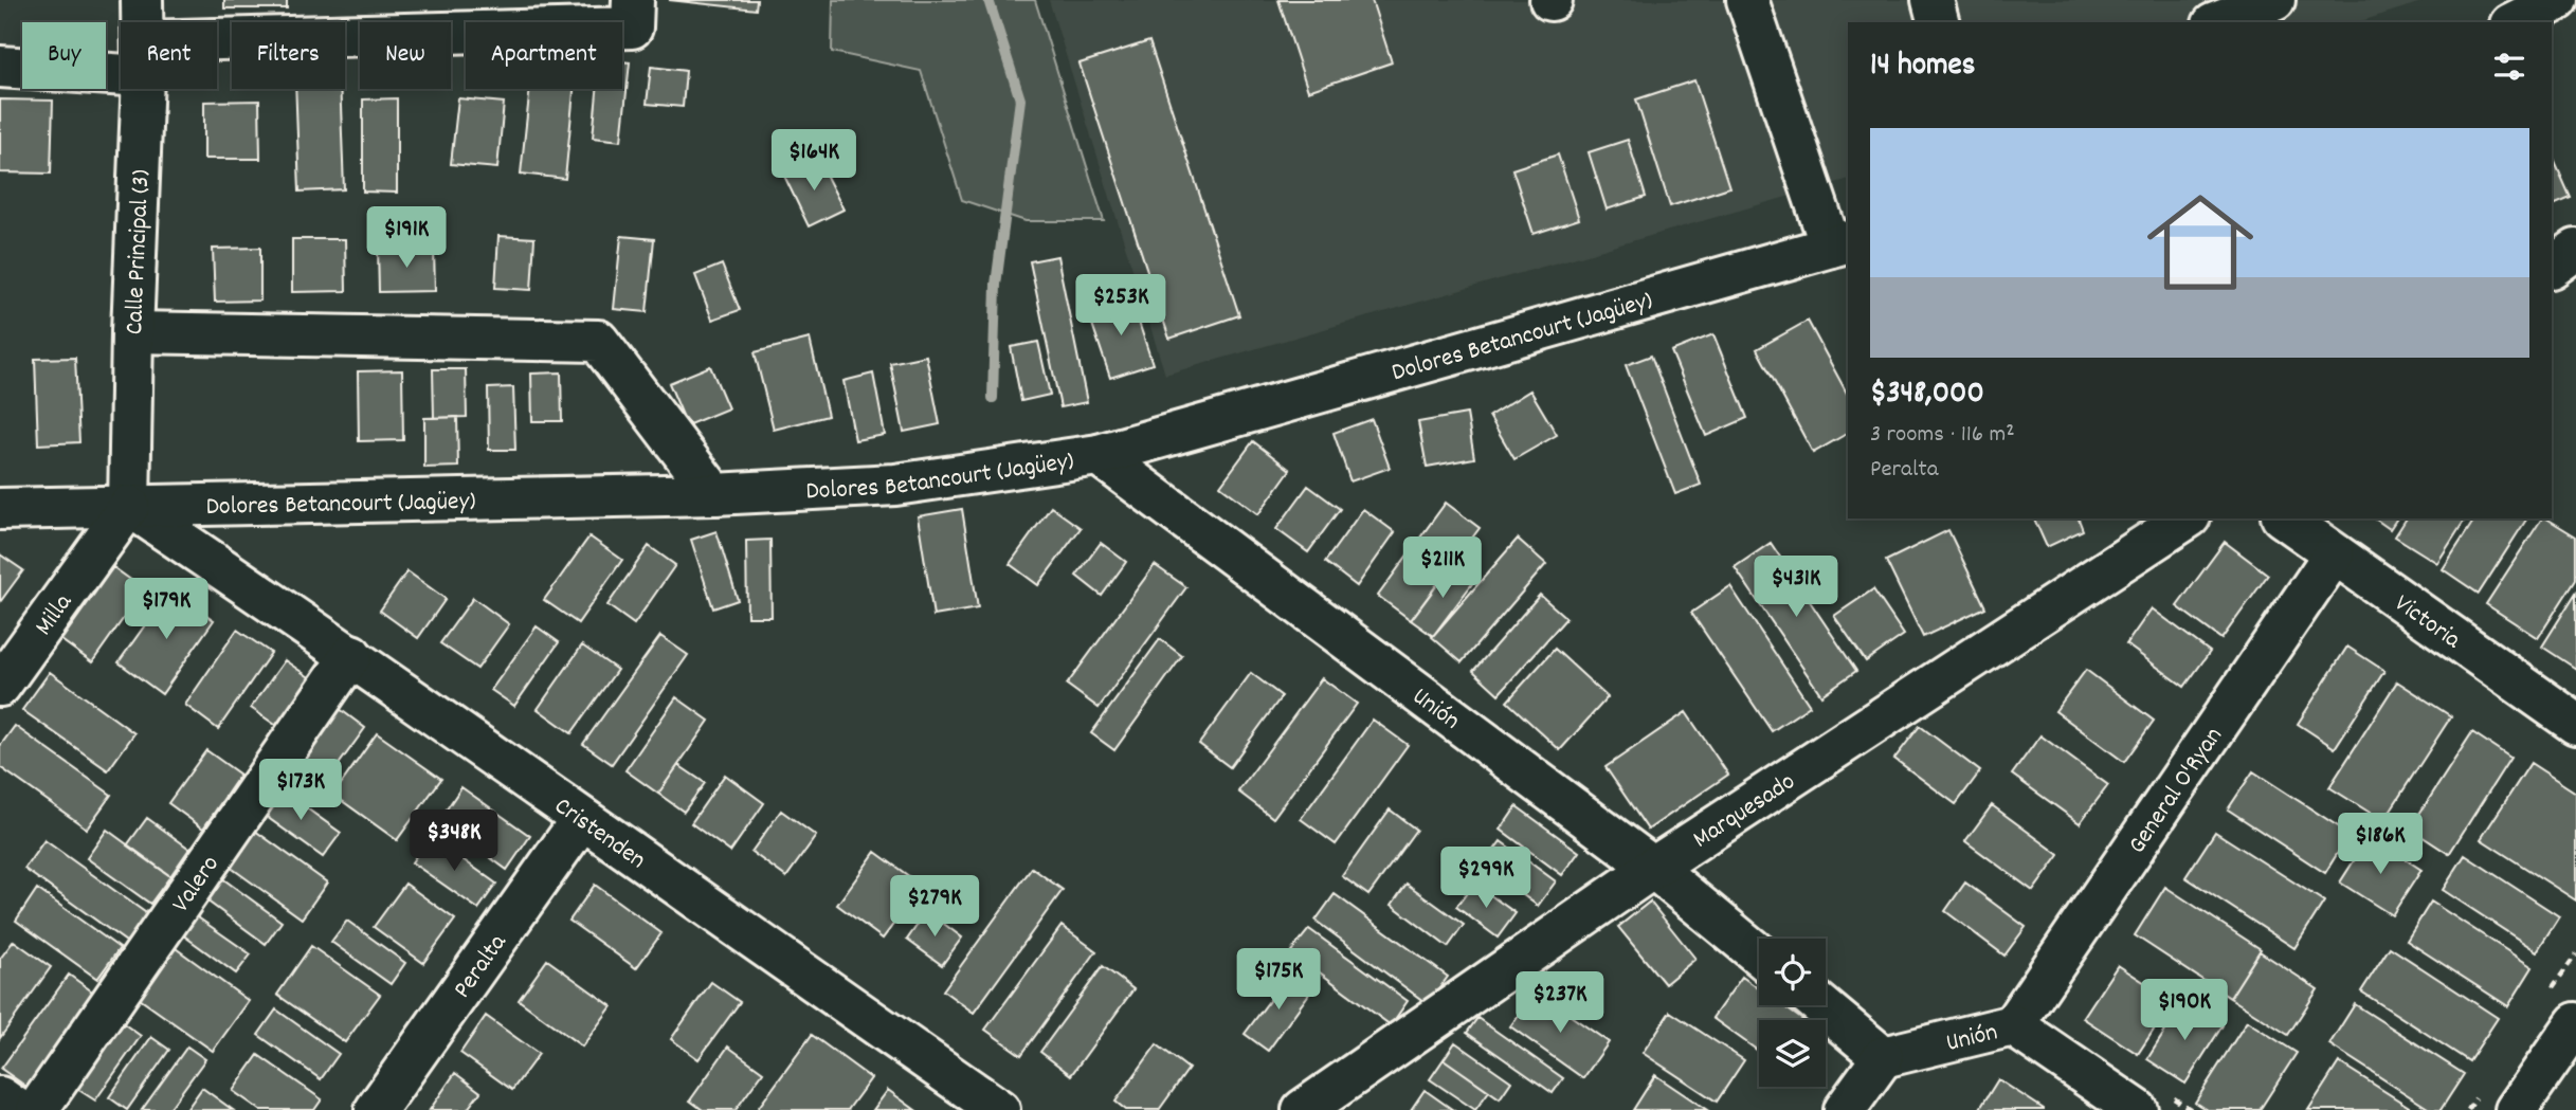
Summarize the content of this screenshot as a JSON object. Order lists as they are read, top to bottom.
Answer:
{
  "streets": {
    "street": [
      "Calle Principal (3)",
      "Dolores Betancourt (Jagüey)",
      "Milla",
      "Victoria",
      "Unión",
      "General O'Ryan",
      "Marquesado",
      "Cristenden",
      "Valero",
      "Peralta"
    ]
  },
  "crossings": [
    ["Calle Principal (3)", "Dolores Betancourt (Jagüey)"],
    ["Calle Principal (3)", "Milla"],
    ["Calle Principal (3)", "Cristenden"],
    ["Dolores Betancourt (Jagüey)", "Milla"],
    ["Dolores Betancourt (Jagüey)", "Unión"],
    ["Dolores Betancourt (Jagüey)", "Cristenden"],
    ["Milla", "Cristenden"],
    ["Victoria", "General O'Ryan"],
    ["Unión", "General O'Ryan"],
    ["Unión", "Marquesado"],
    ["Cristenden", "Valero"],
    ["Cristenden", "Peralta"]
  ],
  "page": {
    "chip": [
      "Buy",
      "Rent",
      "Filters",
      "New",
      "Apartment"
    ],
    "heading": "14 homes",
    "list": [
      {
        "name": "$348,000",
        "note": "3 rooms · 116 m² · Peralta"
      }
    ],
    "price": [
      "$164K",
      "$191K",
      "$253K",
      "$211K",
      "$431K",
      "$179K",
      "$173K",
      "$348K",
      "$186K",
      "$299K",
      "$279K",
      "$175K",
      "$237K",
      "$190K"
    ]
  }
}
